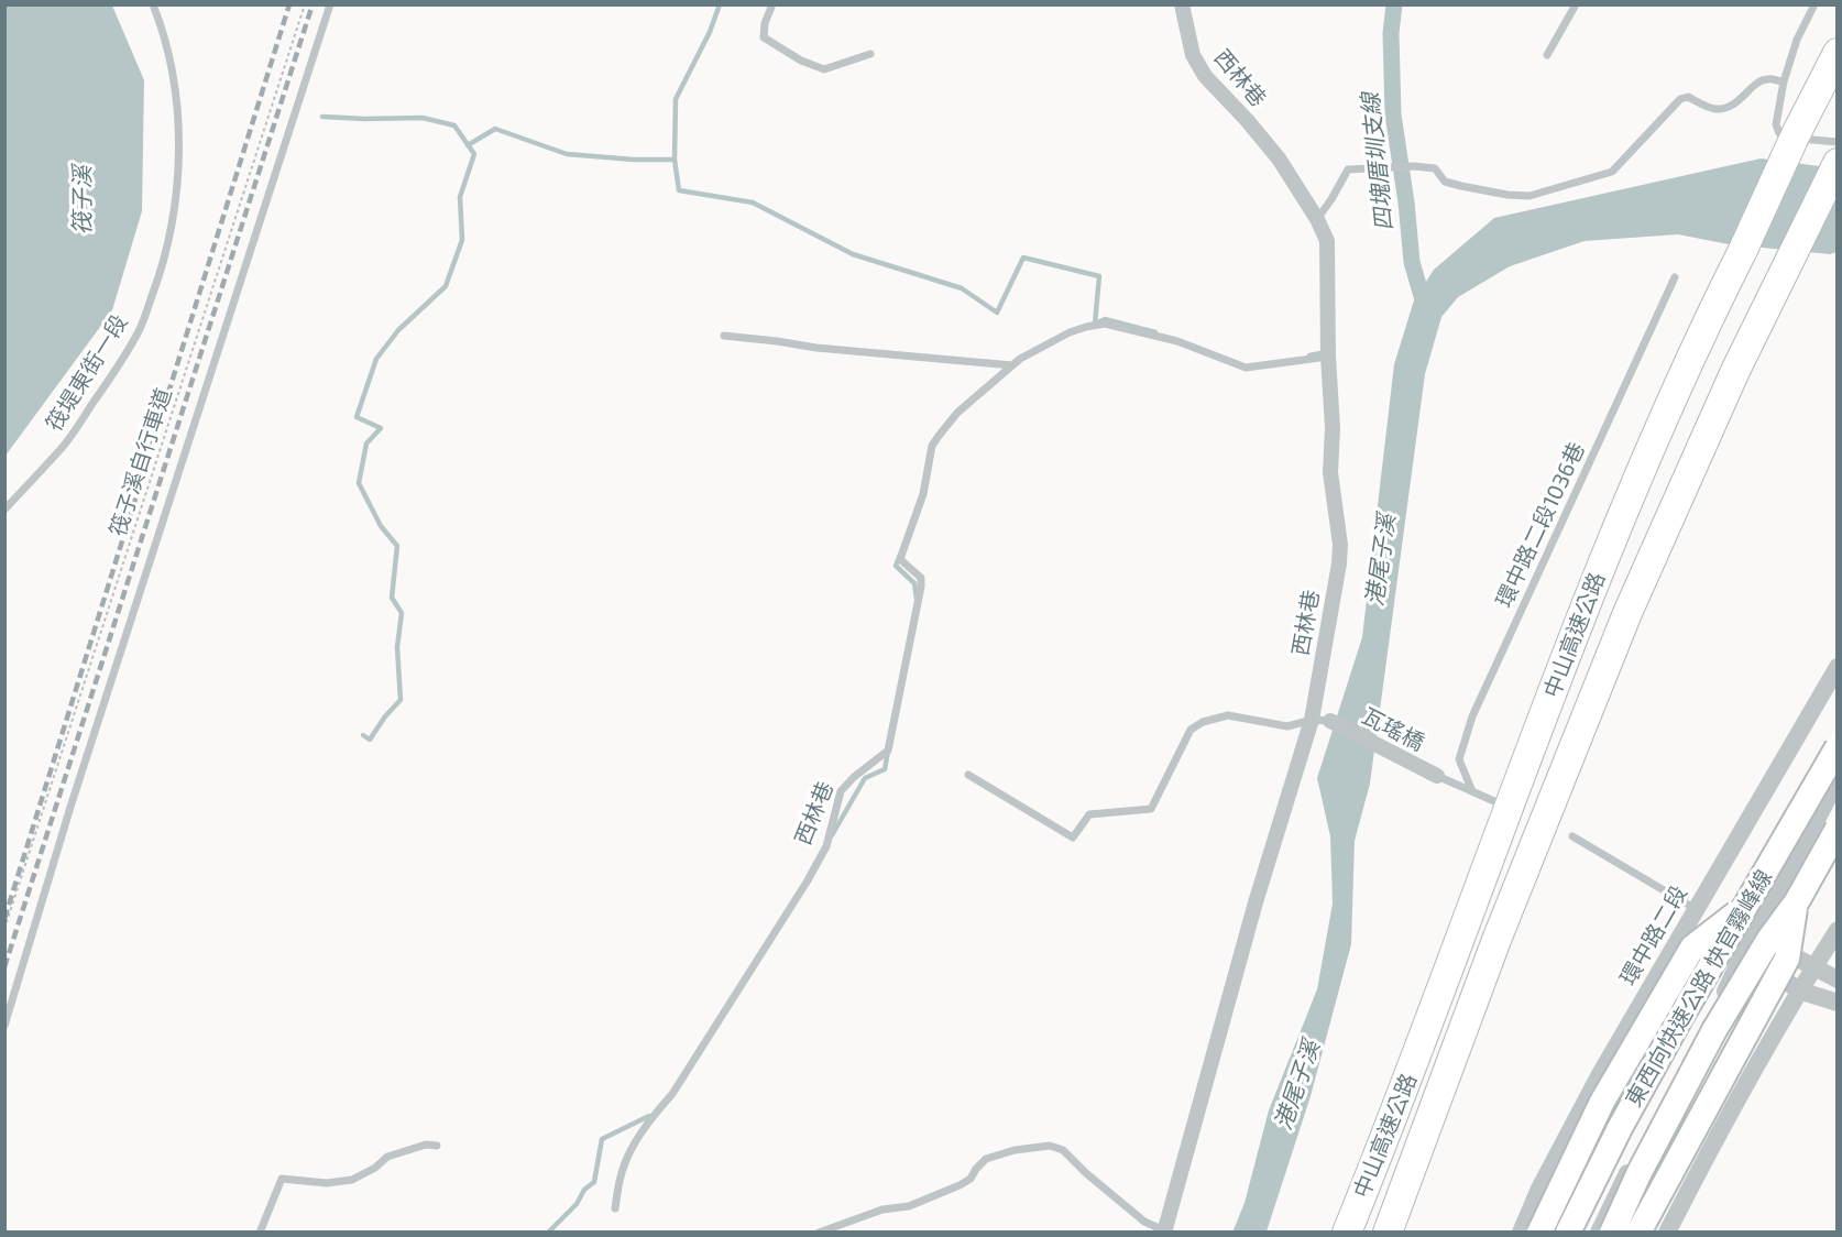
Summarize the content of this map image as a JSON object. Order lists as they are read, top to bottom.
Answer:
{
  "streets": {
    "highway": ["中山高速公路", "東西向快速公路 快官霧峰線"],
    "street": ["西林巷", "瓦瑤橋", "環中路二段"],
    "lane": ["筏堤東街一段", "環中路二段1036巷"],
    "path": ["筏子溪自行車道"]
  },
  "water": ["四塊厝圳支線", "筏子溪", "港尾子溪"]
}
